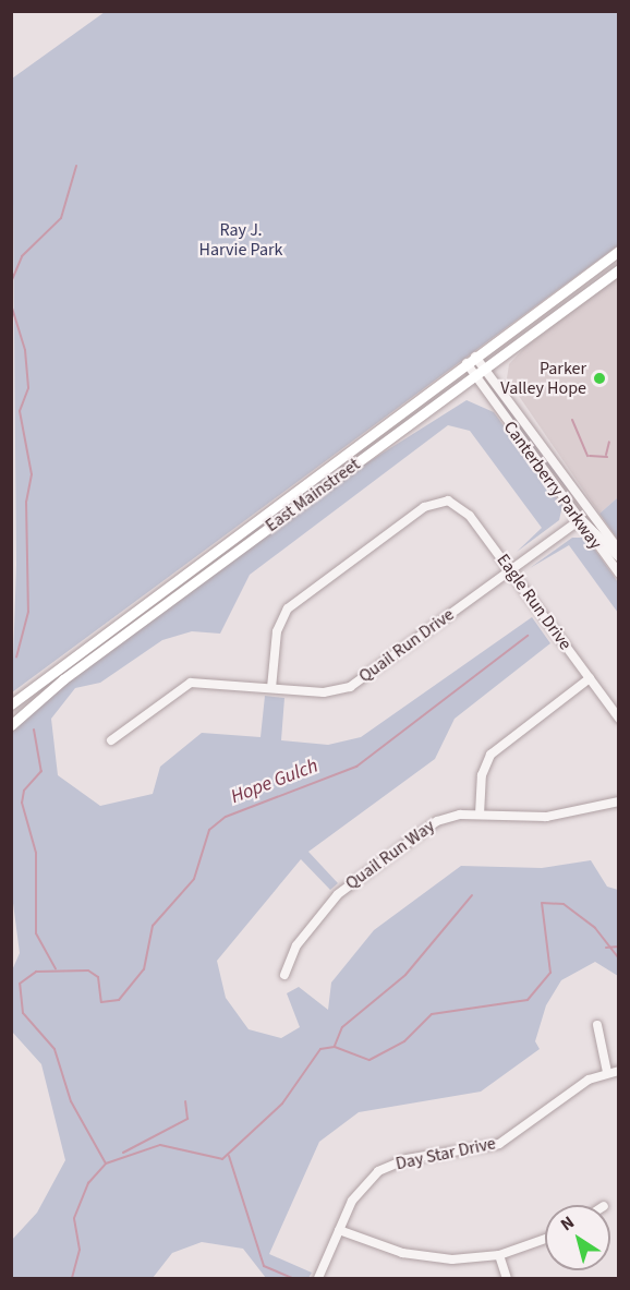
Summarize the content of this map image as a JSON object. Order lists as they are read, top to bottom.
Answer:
{
  "streets": {
    "main road": ["East Mainstreet"],
    "street": [
      "Canterberry Parkway",
      "Eagle Run Drive",
      "Quail Run Drive",
      "Quail Run Way",
      "Day Star Drive"
    ]
  },
  "crossings": [
    ["Canterberry Parkway", "East Mainstreet"],
    ["Canterberry Parkway", "Quail Run Drive"],
    ["Eagle Run Drive", "Quail Run Drive"]
  ],
  "water": ["Hope Gulch"],
  "parks": ["Ray J. Harvie Park"],
  "places": ["Parker Valley Hope"],
  "north": "top left"
}
